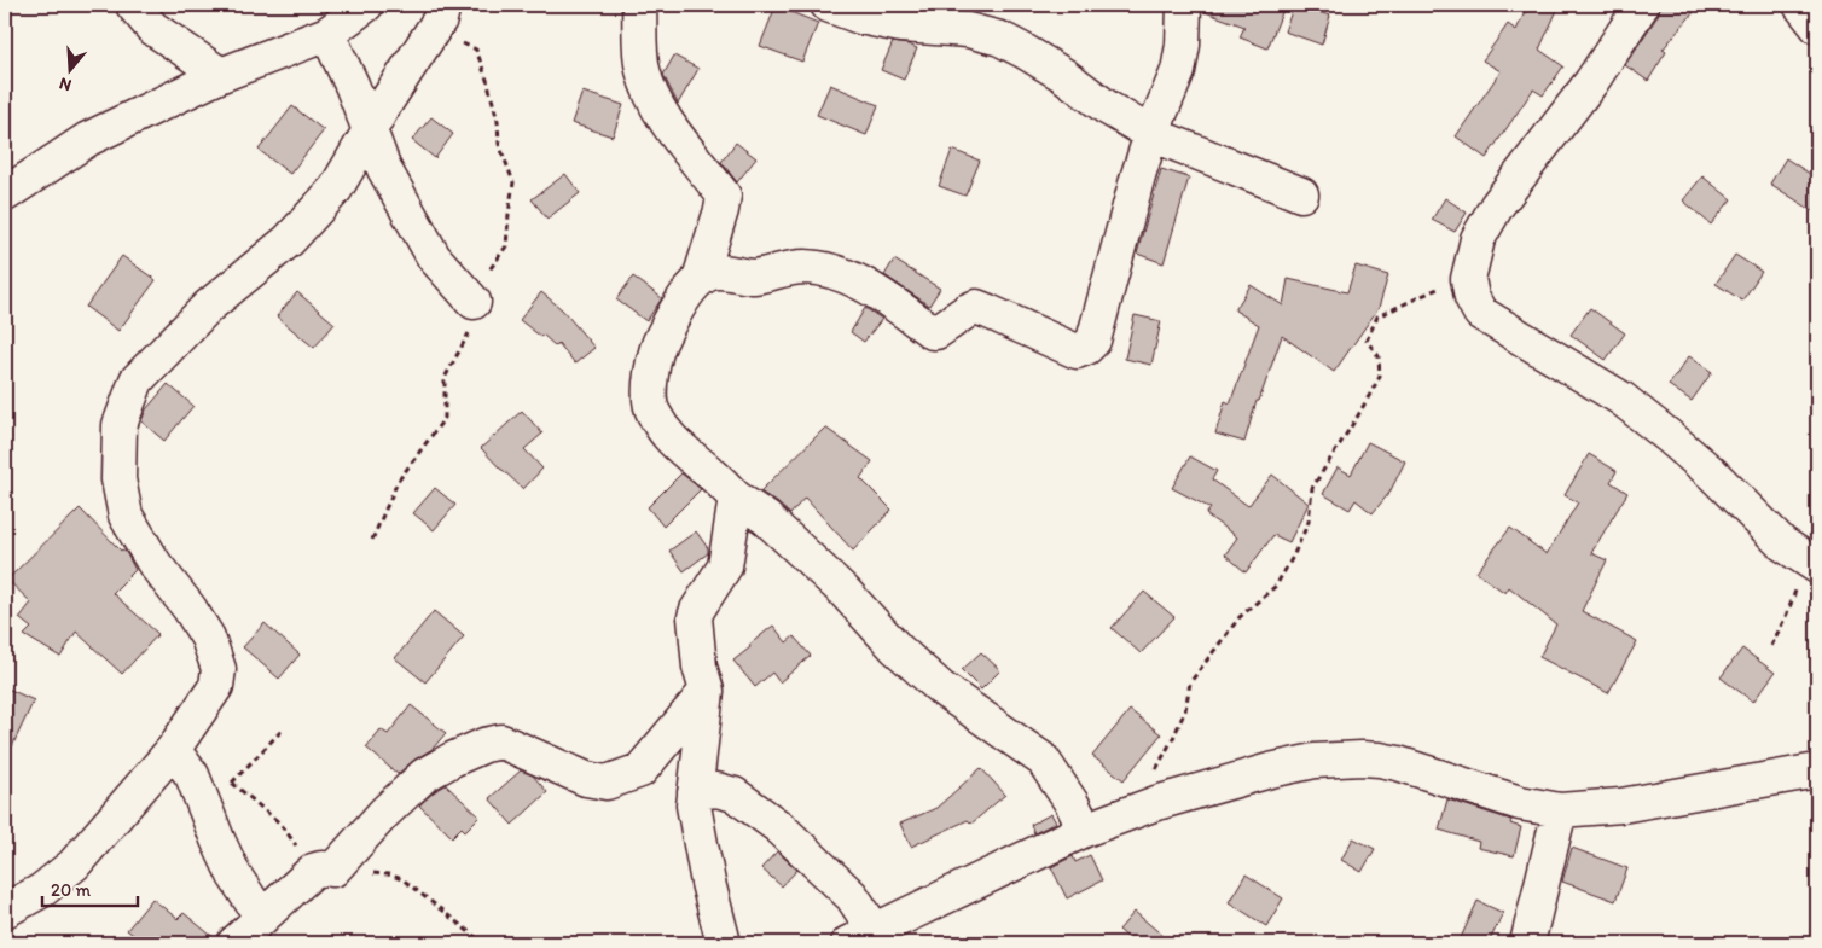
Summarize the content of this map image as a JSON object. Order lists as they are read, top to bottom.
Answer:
{
  "scale_bar": "20 m",
  "north": "bottom"
}
